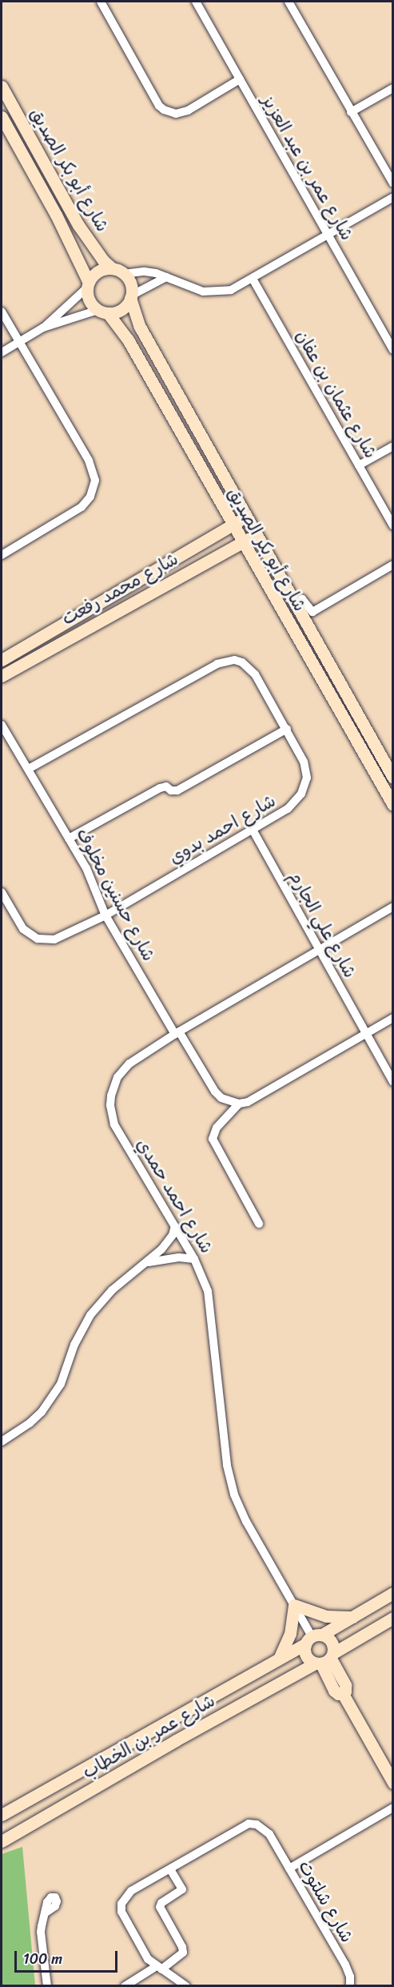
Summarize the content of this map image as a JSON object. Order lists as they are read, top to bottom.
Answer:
{
  "streets": {
    "street": [
      "شارع عمر بن عبد العزيز",
      "شارع أبو بكر الصديق",
      "شارع عثمان بن عفان",
      "شارع محمد رفعت",
      "شارع احمد بدوي",
      "شارع حسنين مخلوف",
      "شارع علي الجارم",
      "شارع احمد حمدي",
      "شارع عمر بن الخطاب",
      "شارع شلتوت"
    ]
  },
  "crossings": [
    ["شارع أبو بكر الصديق", "شارع محمد رفعت"],
    ["شارع احمد بدوي", "شارع حسنين مخلوف"],
    ["شارع احمد بدوي", "شارع علي الجارم"],
    ["شارع حسنين مخلوف", "شارع احمد حمدي"],
    ["شارع علي الجارم", "شارع احمد حمدي"],
    ["شارع احمد حمدي", "شارع عمر بن الخطاب"]
  ],
  "scale_bar": "100 m"
}
